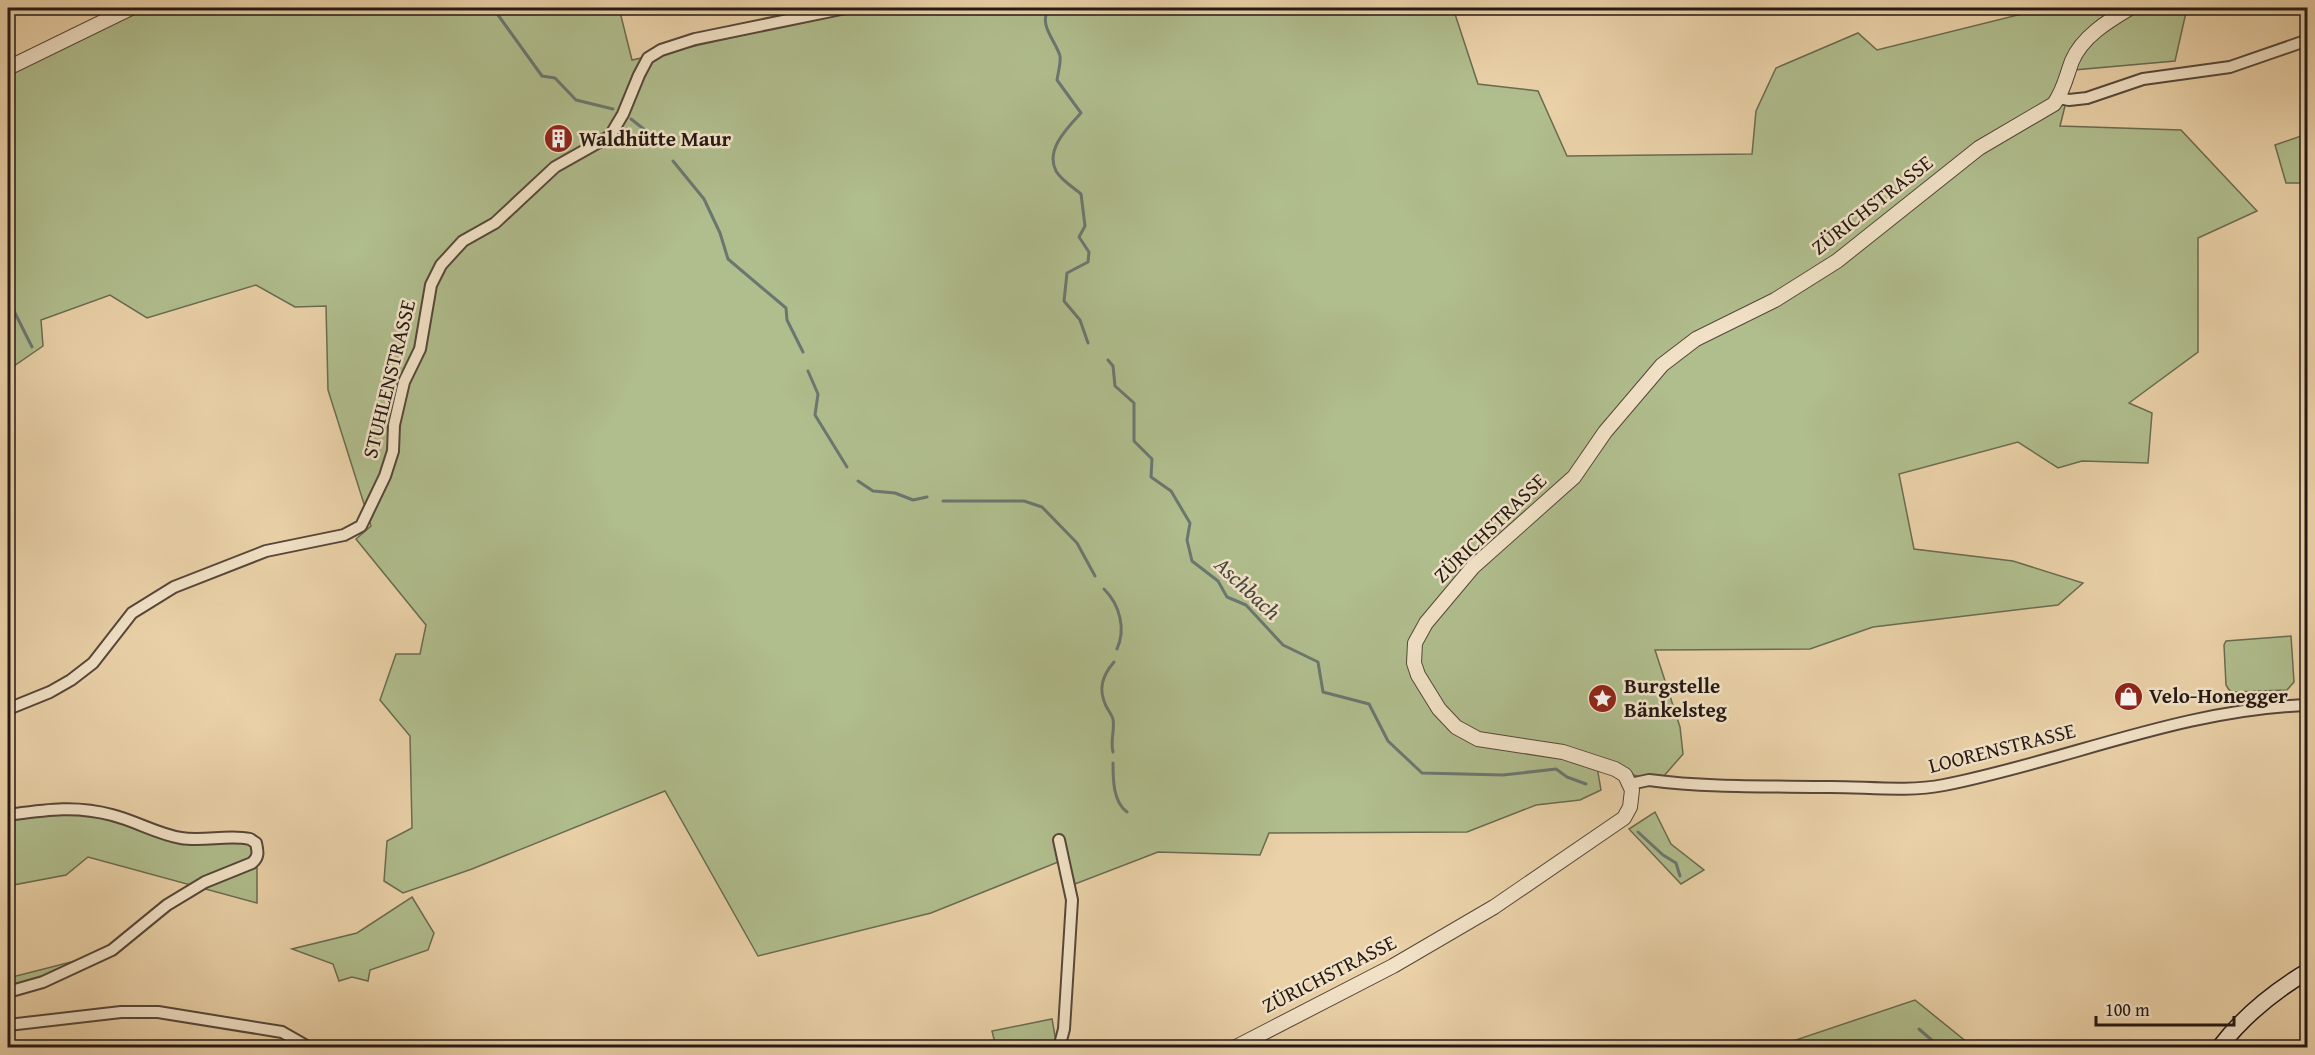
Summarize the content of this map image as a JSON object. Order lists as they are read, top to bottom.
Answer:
{
  "streets": {
    "street": ["ZÜRICHSTRASSE", "STUHLENSTRASSE", "LOORENSTRASSE"]
  },
  "crossings": [
    ["ZÜRICHSTRASSE", "LOORENSTRASSE"]
  ],
  "water": ["Aschbach"],
  "places": {
    "building": ["Waldhütte Maur"],
    "shop": ["Velo-Honegger"],
    "place": ["Burgstelle Bänkelsteg"]
  },
  "scale_bar": "100 m"
}
